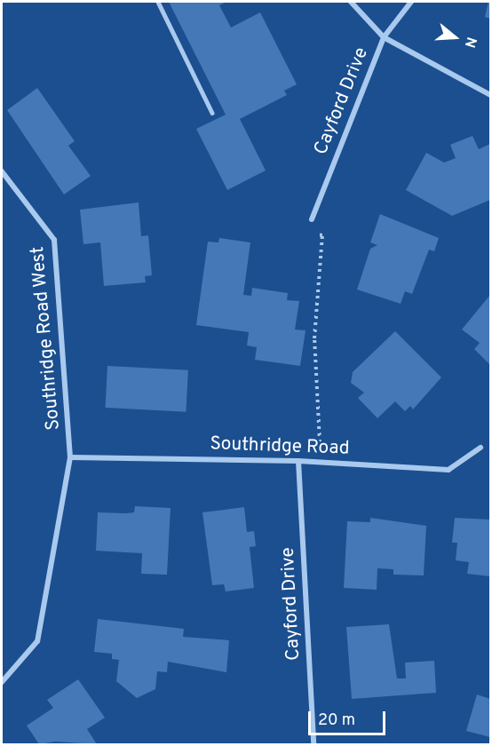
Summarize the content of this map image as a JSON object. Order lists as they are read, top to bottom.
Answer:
{
  "streets": {
    "street": ["Cayford Drive", "Southridge Road West", "Southridge Road"]
  },
  "crossings": [
    ["Cayford Drive", "Southridge Road"],
    ["Southridge Road West", "Southridge Road"]
  ],
  "scale_bar": "20 m",
  "north": "right"
}
